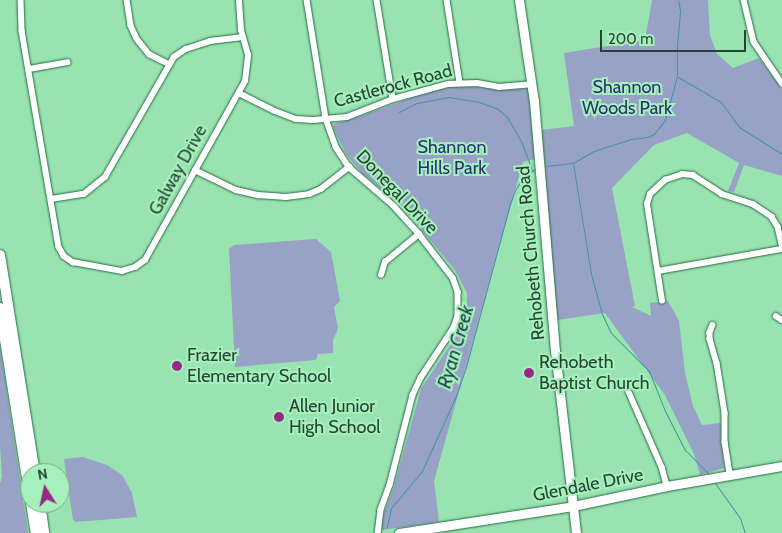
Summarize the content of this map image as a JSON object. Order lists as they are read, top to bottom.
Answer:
{
  "streets": {
    "street": [
      "Castlerock Road",
      "Galway Drive",
      "Donegal Drive",
      "Rehobeth Church Road",
      "Glendale Drive"
    ]
  },
  "crossings": [
    ["Castlerock Road", "Galway Drive"],
    ["Castlerock Road", "Donegal Drive"],
    ["Castlerock Road", "Rehobeth Church Road"],
    ["Rehobeth Church Road", "Glendale Drive"]
  ],
  "water": ["Ryan Creek"],
  "parks": ["Shannon Woods Park", "Shannon Hills Park"],
  "places": ["Frazier Elementary School", "Rehobeth Baptist Church", "Allen Junior High School"],
  "scale_bar": "200 m",
  "north": "top"
}
